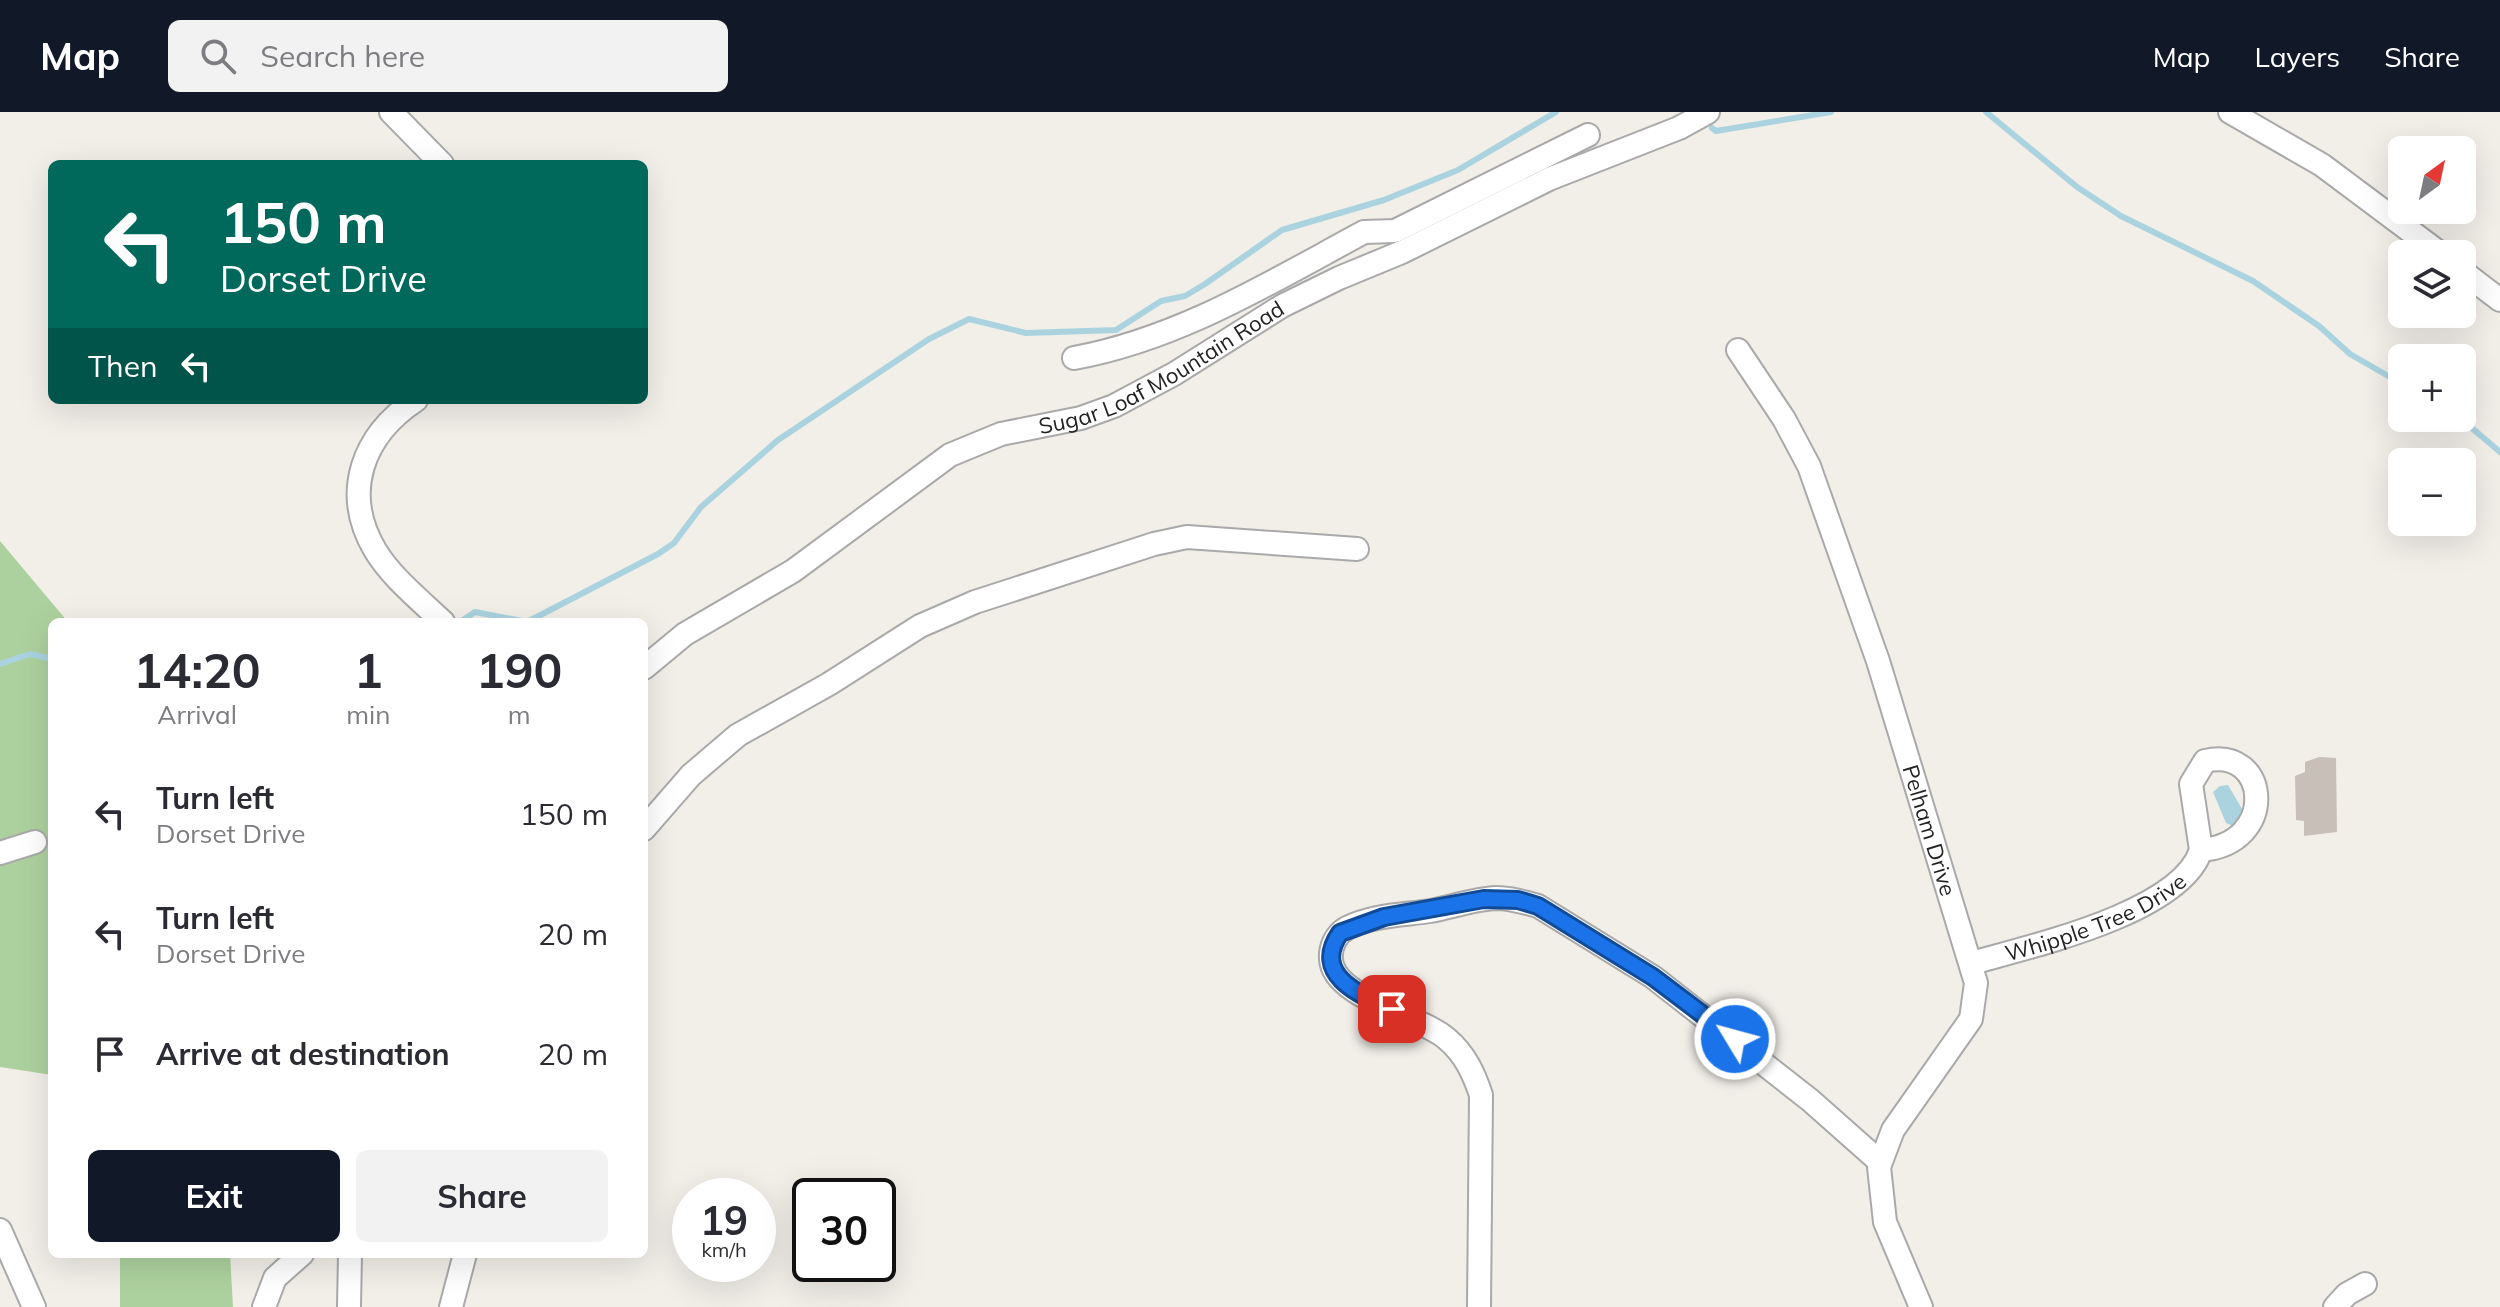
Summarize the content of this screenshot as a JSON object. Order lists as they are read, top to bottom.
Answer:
{
  "streets": {
    "street": ["Sugar Loaf Mountain Road", "Pelham Drive", "Whipple Tree Drive"]
  },
  "crossings": [
    ["Pelham Drive", "Whipple Tree Drive"]
  ],
  "north": "top right",
  "page": {
    "header": "Map",
    "search": "Search here",
    "nav": ["Map", "Layers", "Share"],
    "map_buttons": ["+", "−"],
    "turn": ["150 m", "Dorset Drive"],
    "then": "Then",
    "eta": [
      "14:20",
      "Arrival",
      "1",
      "min",
      "190",
      "m"
    ],
    "list": [
      {
        "name": "Turn left",
        "note": "Dorset Drive",
        "value": "150 m"
      },
      {
        "name": "Turn left",
        "note": "Dorset Drive",
        "value": "20 m"
      },
      {
        "name": "Arrive at destination",
        "value": "20 m"
      }
    ],
    "buttons": ["Exit", "Share"],
    "speed": "19 km/h",
    "limit": "30"
  }
}
